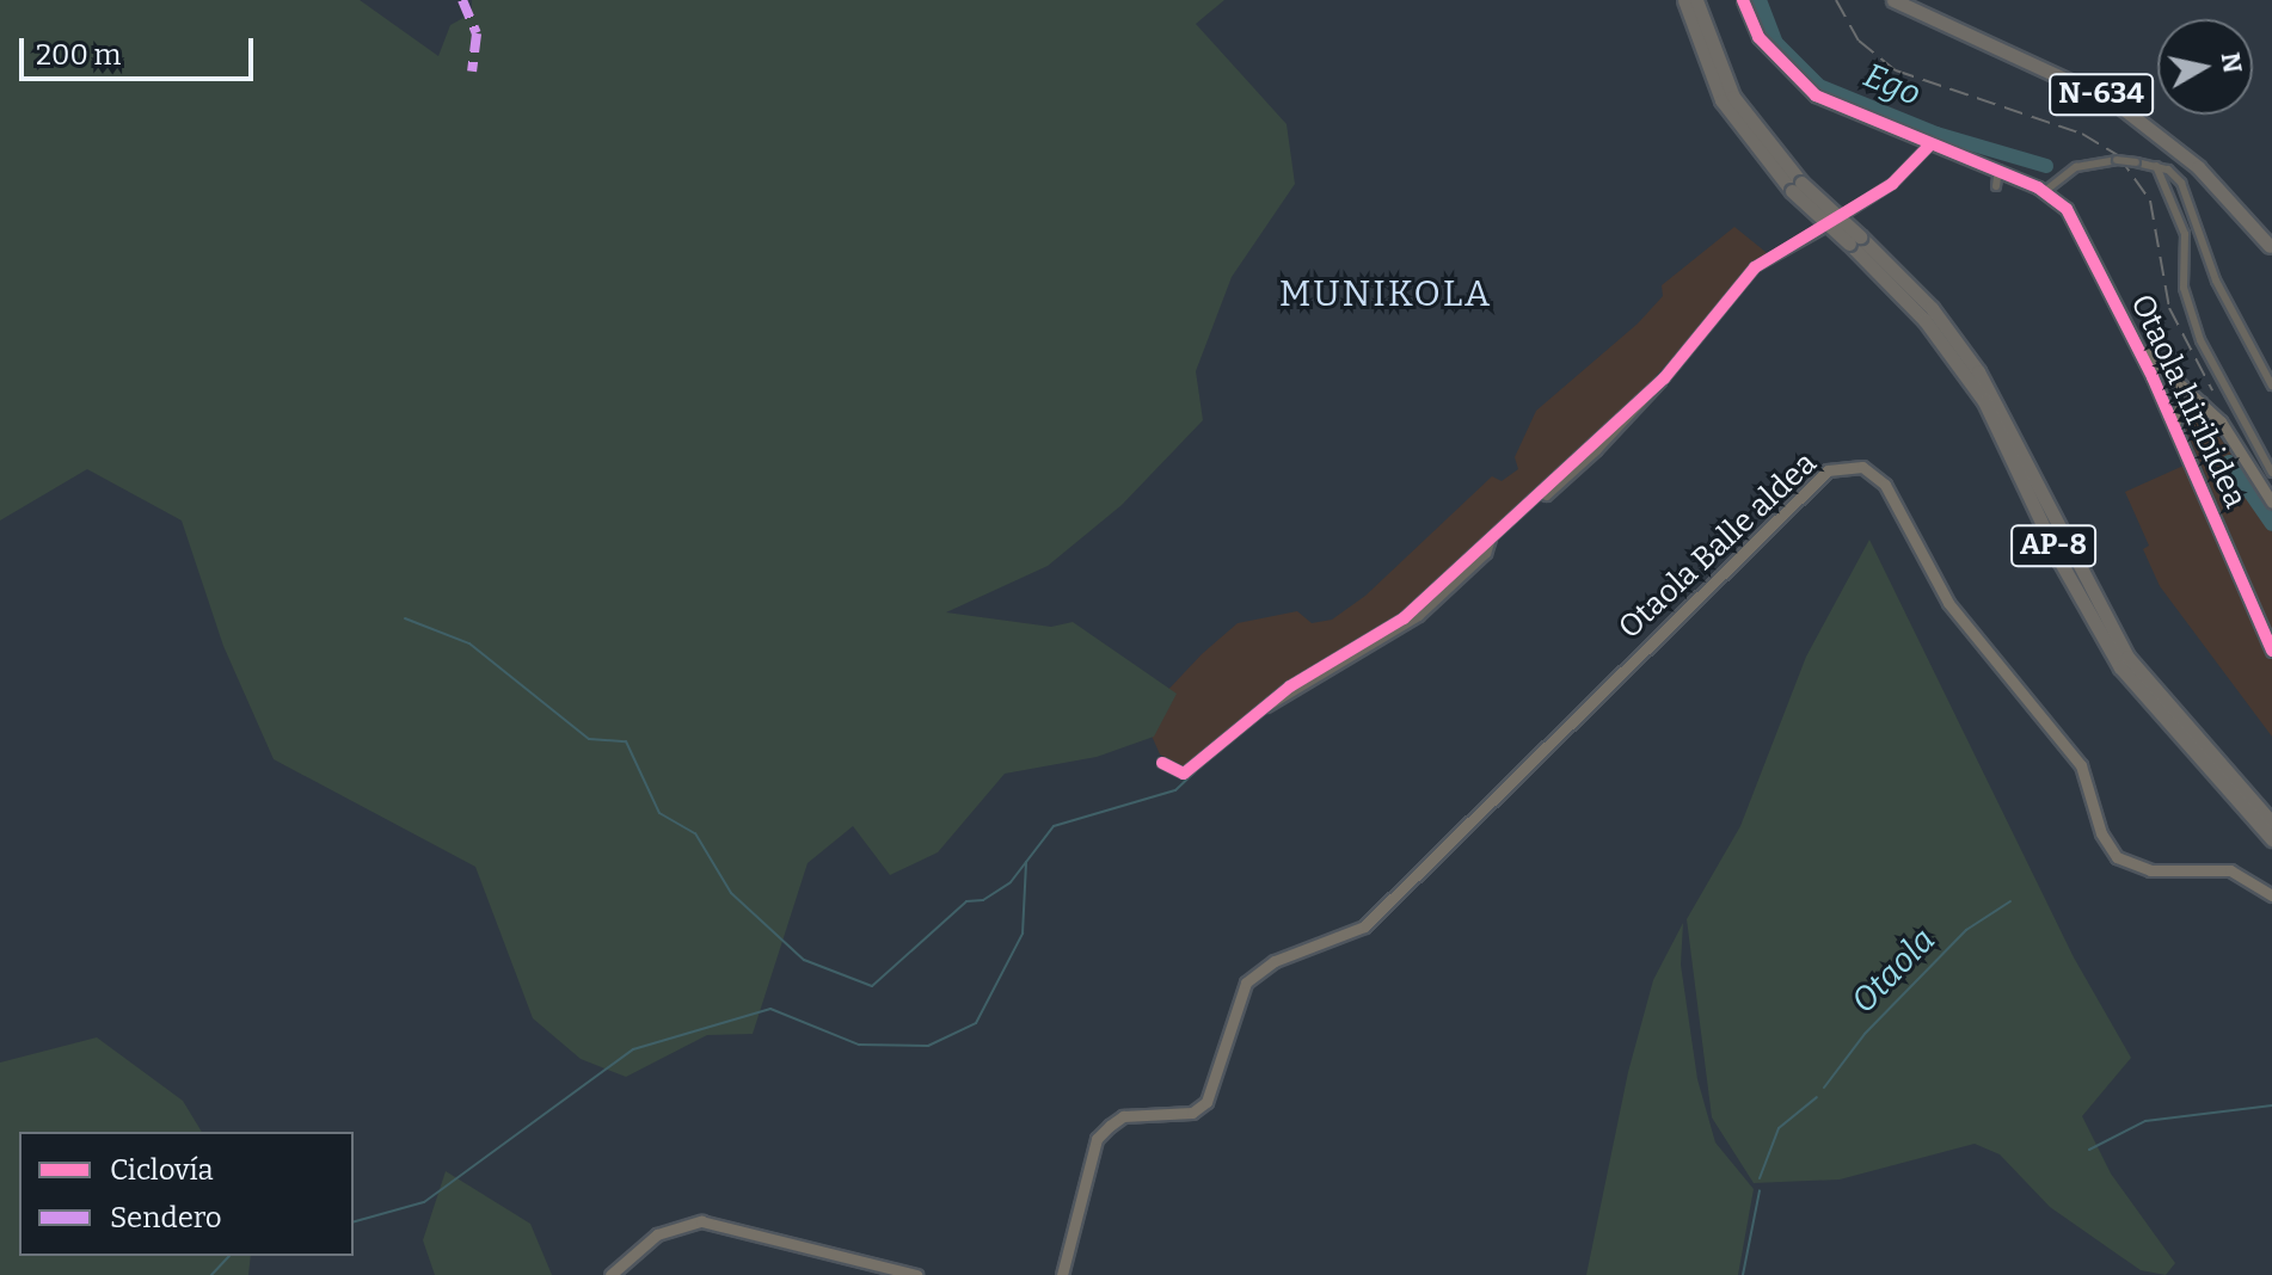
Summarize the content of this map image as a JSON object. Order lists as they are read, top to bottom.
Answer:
{
  "streets": {
    "highway": ["N-634", "AP-8"],
    "main road": ["Otaola hiribidea", "Otaola Balle aldea"]
  },
  "districts": ["MUNIKOLA"],
  "water": ["Ego", "Otaola"],
  "legend": ["Ciclovía", "Sendero"],
  "scale_bar": "200 m",
  "north": "right"
}
